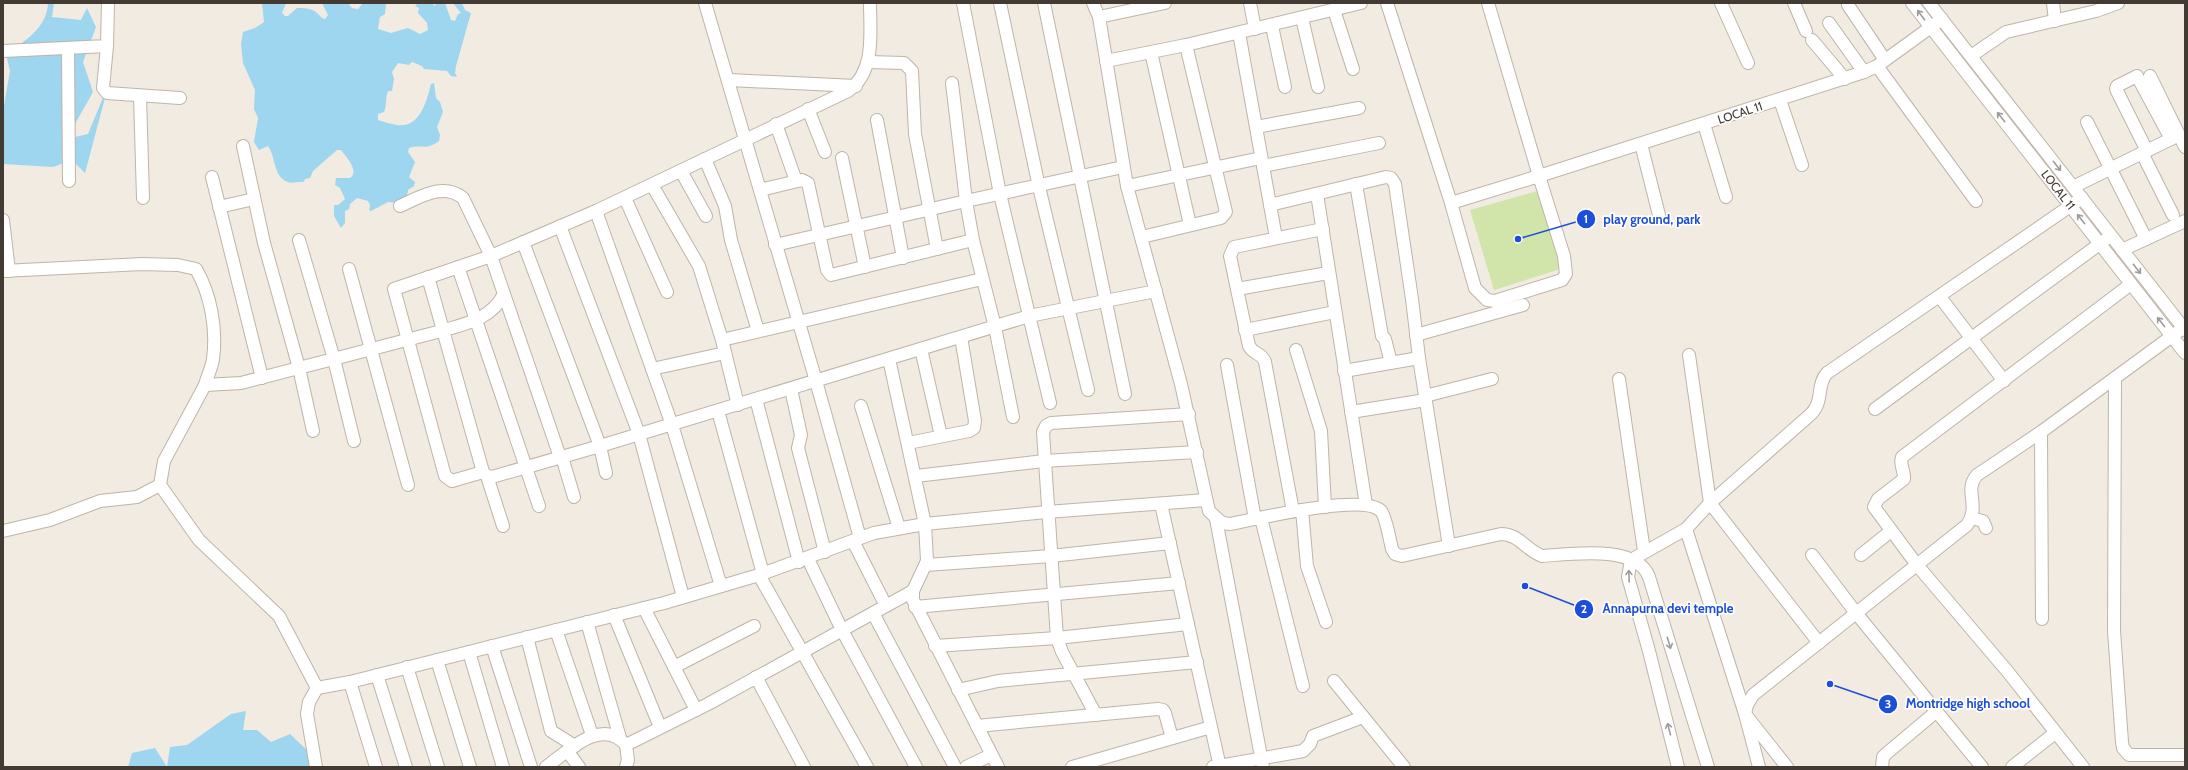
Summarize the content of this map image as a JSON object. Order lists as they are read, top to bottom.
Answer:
{
  "streets": {
    "street": ["LOCAL 11"]
  },
  "places": ["play ground, park", "Annapurna devi temple", "Montridge high school"]
}
